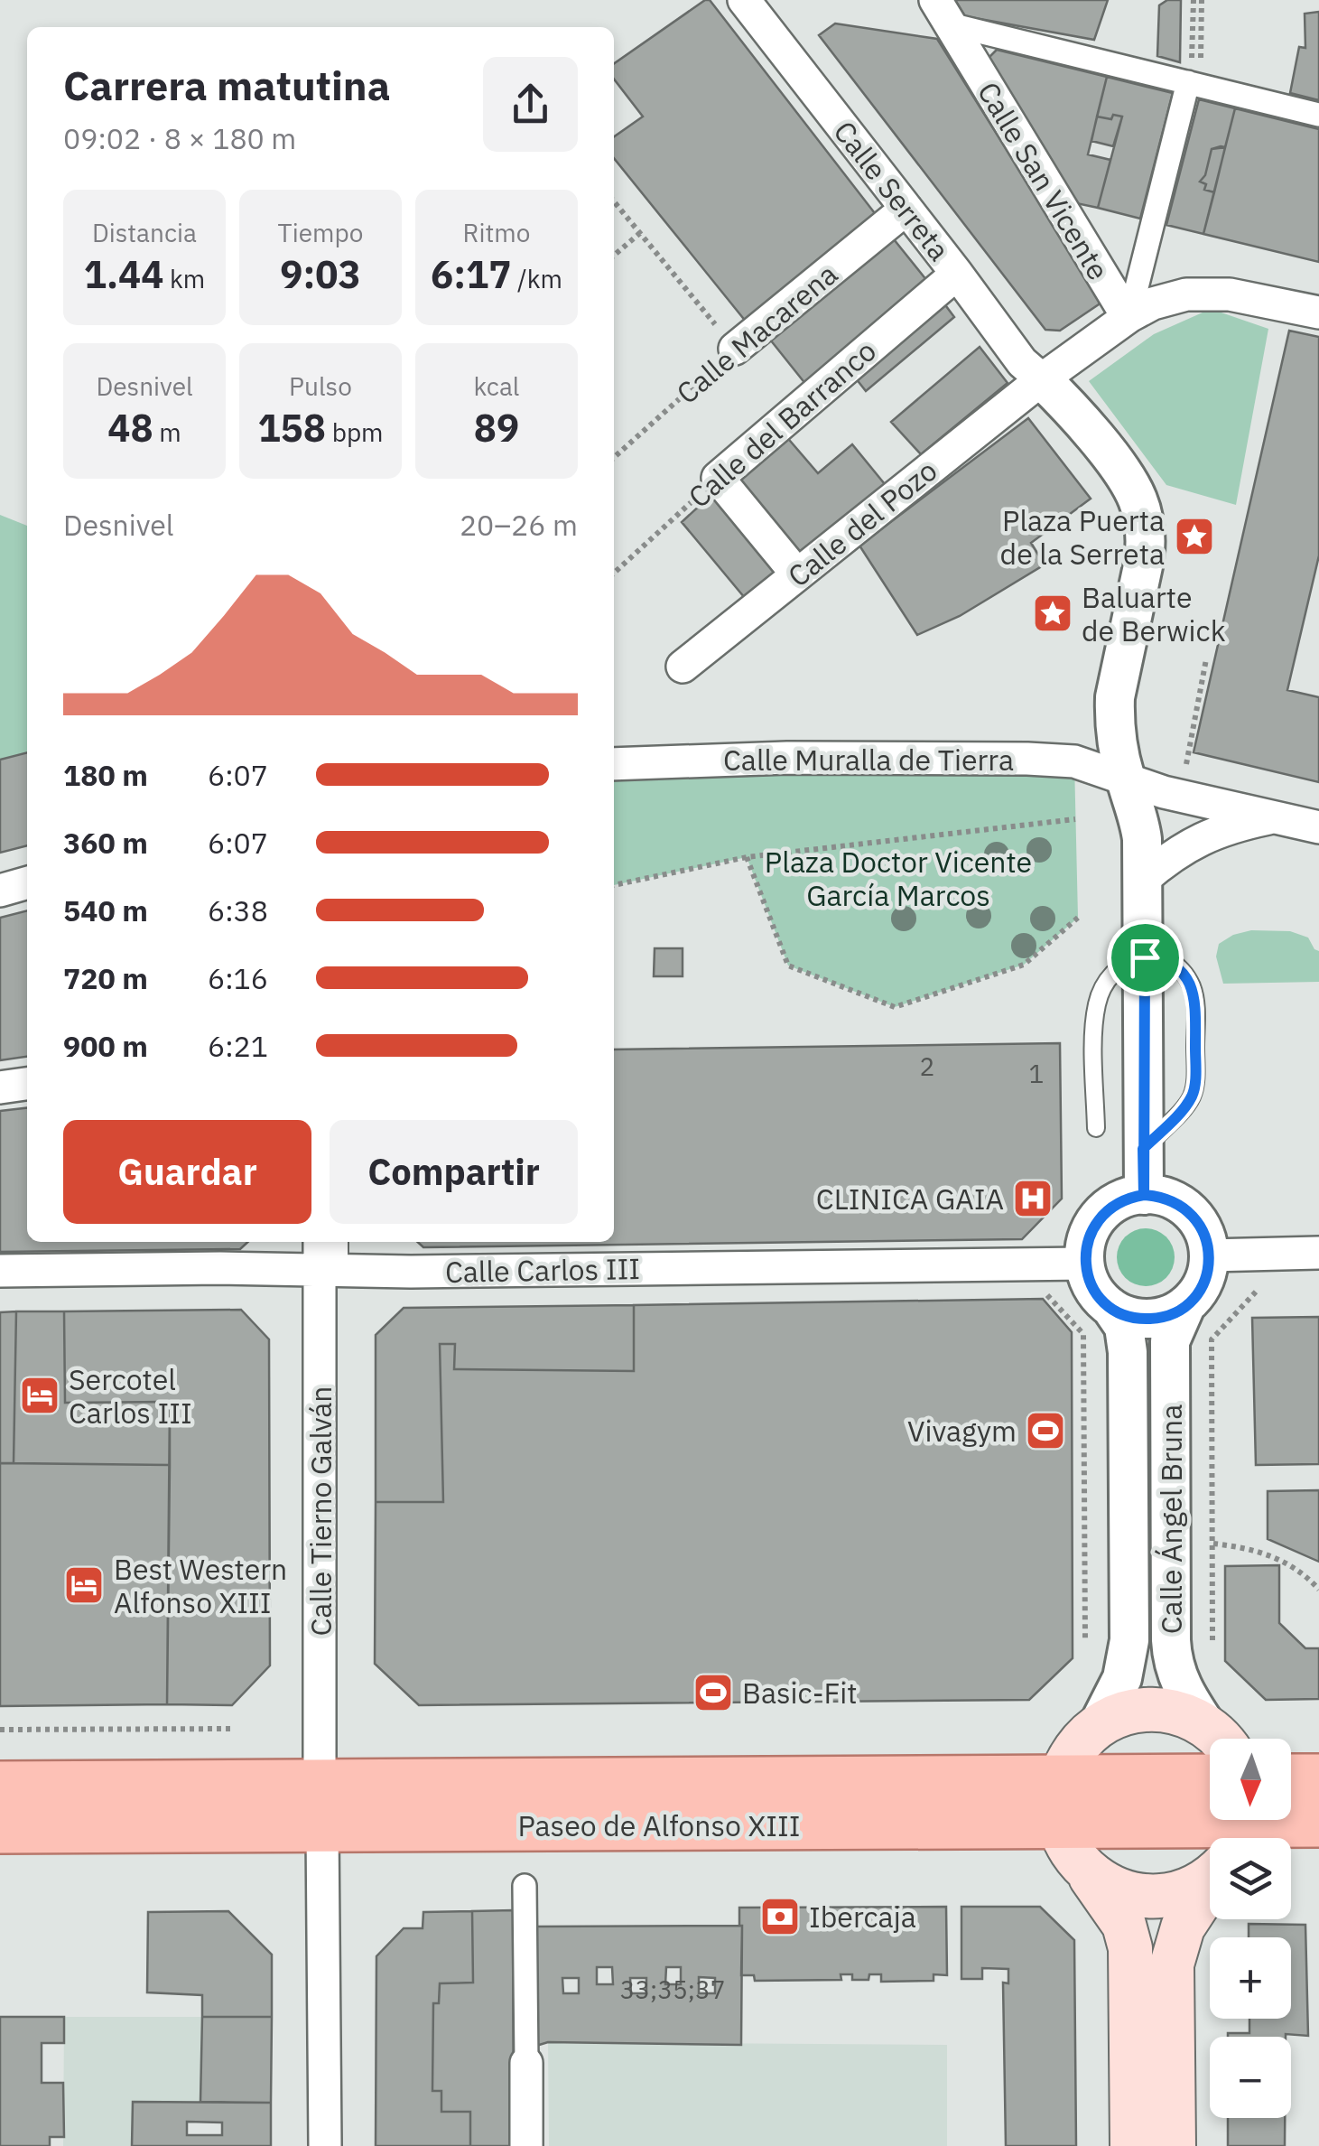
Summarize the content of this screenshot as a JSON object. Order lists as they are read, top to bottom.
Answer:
{
  "streets": {
    "main road": ["Paseo de Alfonso XIII"],
    "street": [
      "Calle San Vicente",
      "Calle Serreta",
      "Calle Macarena",
      "Calle del Barranco",
      "Calle del Pozo",
      "Calle Muralla de Tierra",
      "Calle Carlos III",
      "Calle Tierno Galván",
      "Calle Ángel Bruna"
    ]
  },
  "crossings": [
    ["Calle Serreta", "Calle Macarena"],
    ["Calle Serreta", "Calle del Barranco"],
    ["Calle Serreta", "Calle del Pozo"],
    ["Calle Carlos III", "Calle Tierno Galván"],
    ["Calle Carlos III", "Calle Ángel Bruna"],
    ["Calle Tierno Galván", "Paseo de Alfonso XIII"]
  ],
  "parks": ["Plaza Doctor Vicente García Marcos"],
  "places": {
    "place": ["Plaza Puerta de la Serreta", "Baluarte de Berwick"],
    "hospital": ["CLINICA GAIA"],
    "hotel": ["Sercotel Carlos III", "Best Western Alfonso XIII"],
    "sports": ["Vivagym", "Basic-Fit"],
    "bank": ["Ibercaja"]
  },
  "house_numbers": ["2", "1", "33;35;37"],
  "north": "bottom",
  "page": {
    "heading": ["Carrera matutina", "09:02 · 8 × 180 m"],
    "stats": [
      ["Distancia", "1.44 km"],
      ["Tiempo", "9:03"],
      ["Ritmo", "6:17 /km"],
      ["Desnivel", "48 m"],
      ["Pulso", "158 bpm"],
      ["kcal", "89"]
    ],
    "chart": ["Desnivel", "20–26 m"],
    "list": [
      {
        "name": "180 m",
        "note": "6:07"
      },
      {
        "name": "360 m",
        "note": "6:07"
      },
      {
        "name": "540 m",
        "note": "6:38"
      },
      {
        "name": "720 m",
        "note": "6:16"
      },
      {
        "name": "900 m",
        "note": "6:21"
      }
    ],
    "buttons": ["Guardar", "Compartir"],
    "map_buttons": ["+", "−"]
  }
}
